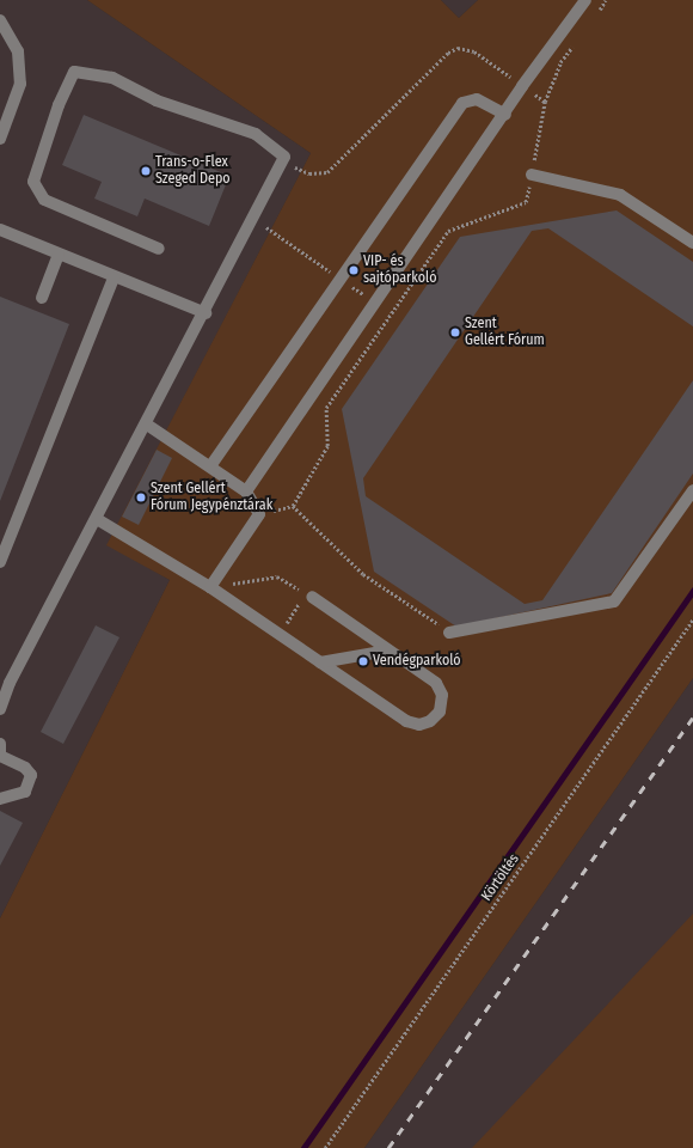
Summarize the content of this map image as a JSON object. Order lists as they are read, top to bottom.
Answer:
{
  "streets": {
    "path": ["Körtöltés"]
  },
  "places": [
    "Trans-o-Flex Szeged Depo",
    "VIP- és sajtóparkoló",
    "Szent Gellért Fórum",
    "Szent Gellért Fórum Jegypénztárak",
    "Vendégparkoló"
  ]
}
